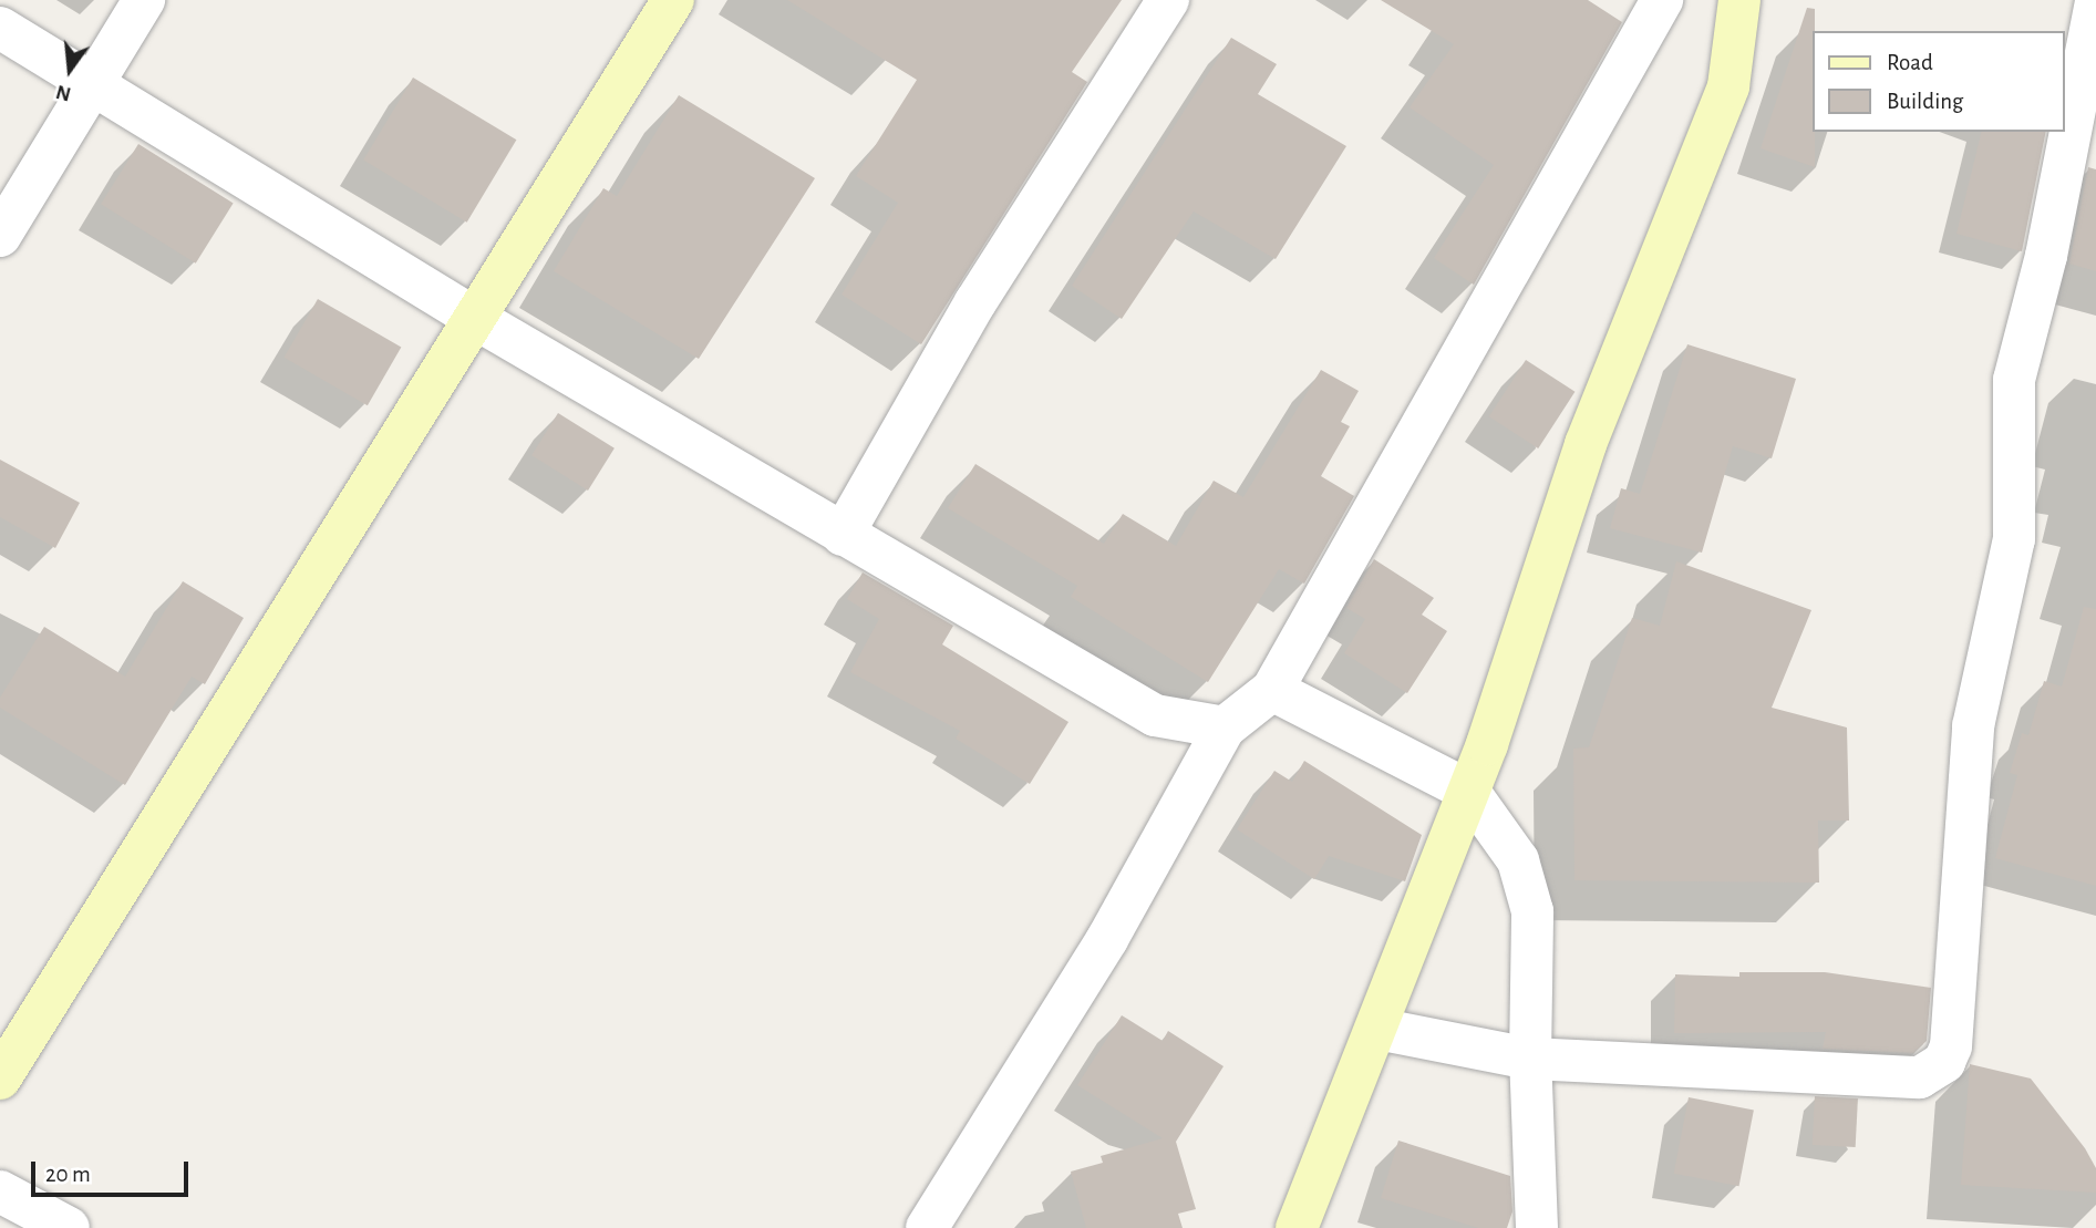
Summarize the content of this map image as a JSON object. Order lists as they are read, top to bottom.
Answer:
{
  "legend": ["Road", "Building"],
  "scale_bar": "20 m",
  "north": "bottom"
}
